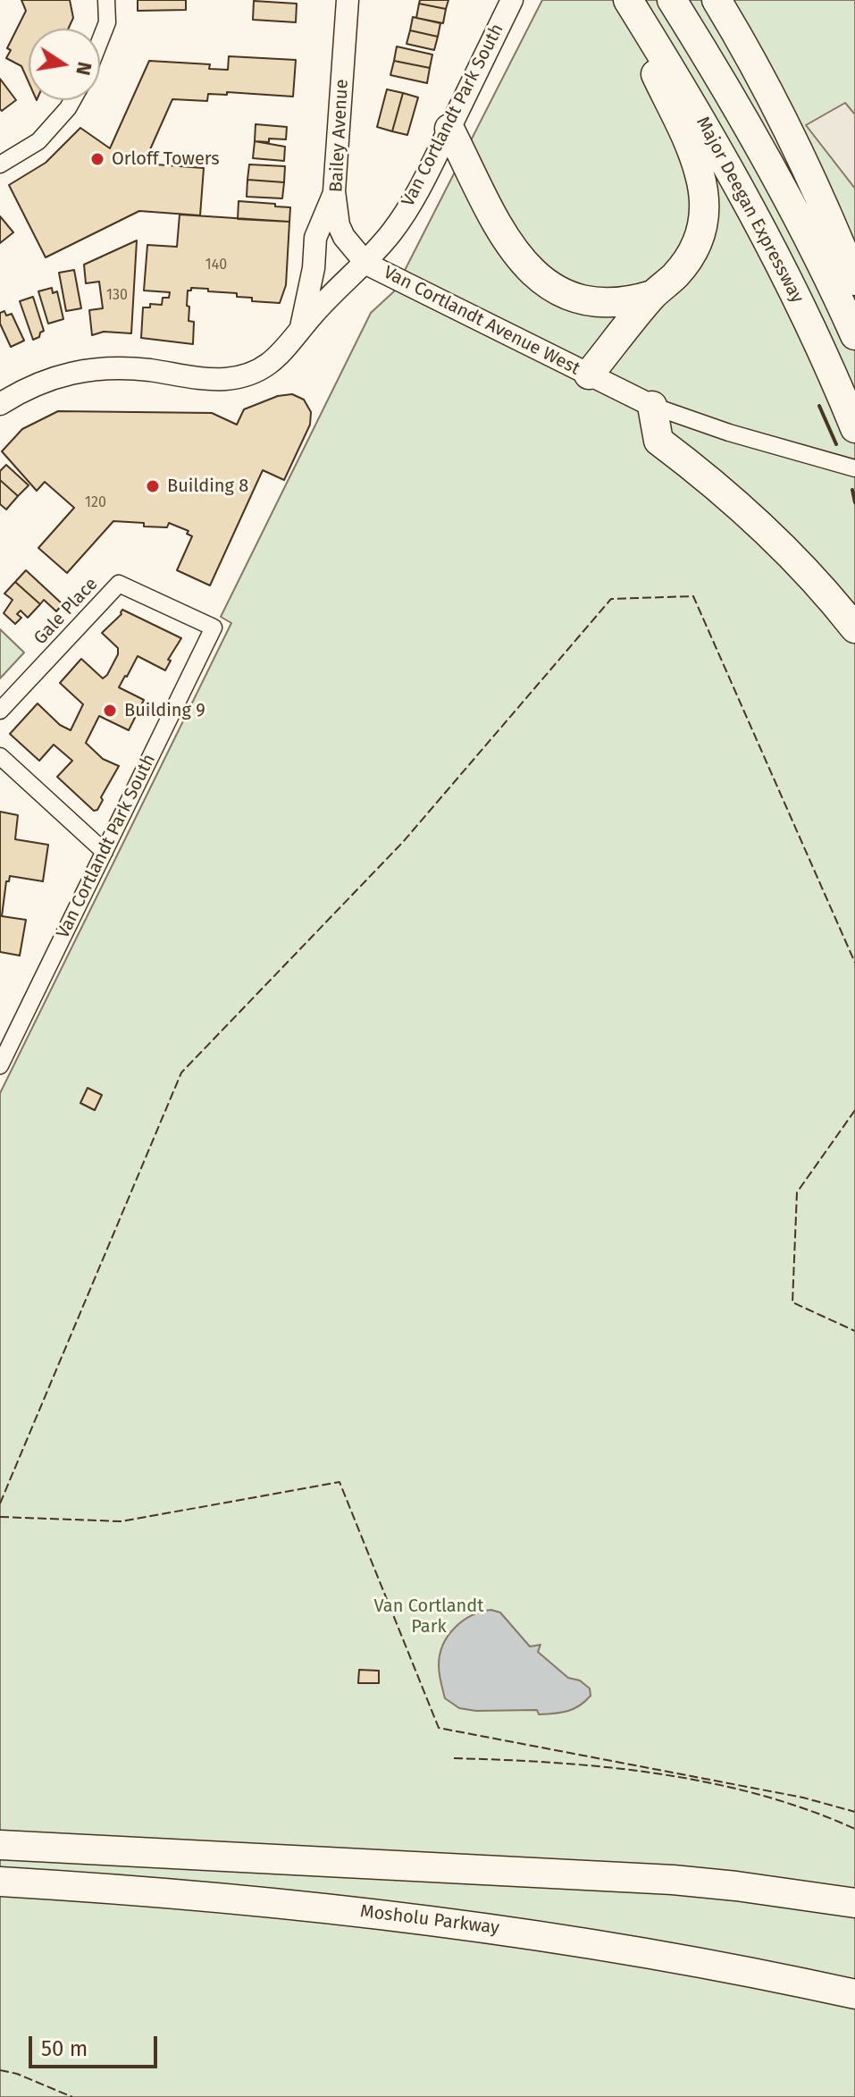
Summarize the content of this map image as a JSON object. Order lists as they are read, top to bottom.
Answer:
{
  "streets": {
    "highway": ["Major Deegan Expressway", "Mosholu Parkway"],
    "main road": ["Van Cortlandt Park South", "Bailey Avenue", "Van Cortlandt Avenue West"],
    "street": ["Gale Place"]
  },
  "crossings": [
    ["Van Cortlandt Park South", "Bailey Avenue"],
    ["Van Cortlandt Park South", "Van Cortlandt Avenue West"],
    ["Van Cortlandt Park South", "Gale Place"],
    ["Bailey Avenue", "Van Cortlandt Avenue West"]
  ],
  "parks": ["Van Cortlandt Park"],
  "places": ["Orloff Towers", "Building 8", "Building 9"],
  "house_numbers": ["140", "130", "120"],
  "scale_bar": "50 m",
  "north": "right"
}
